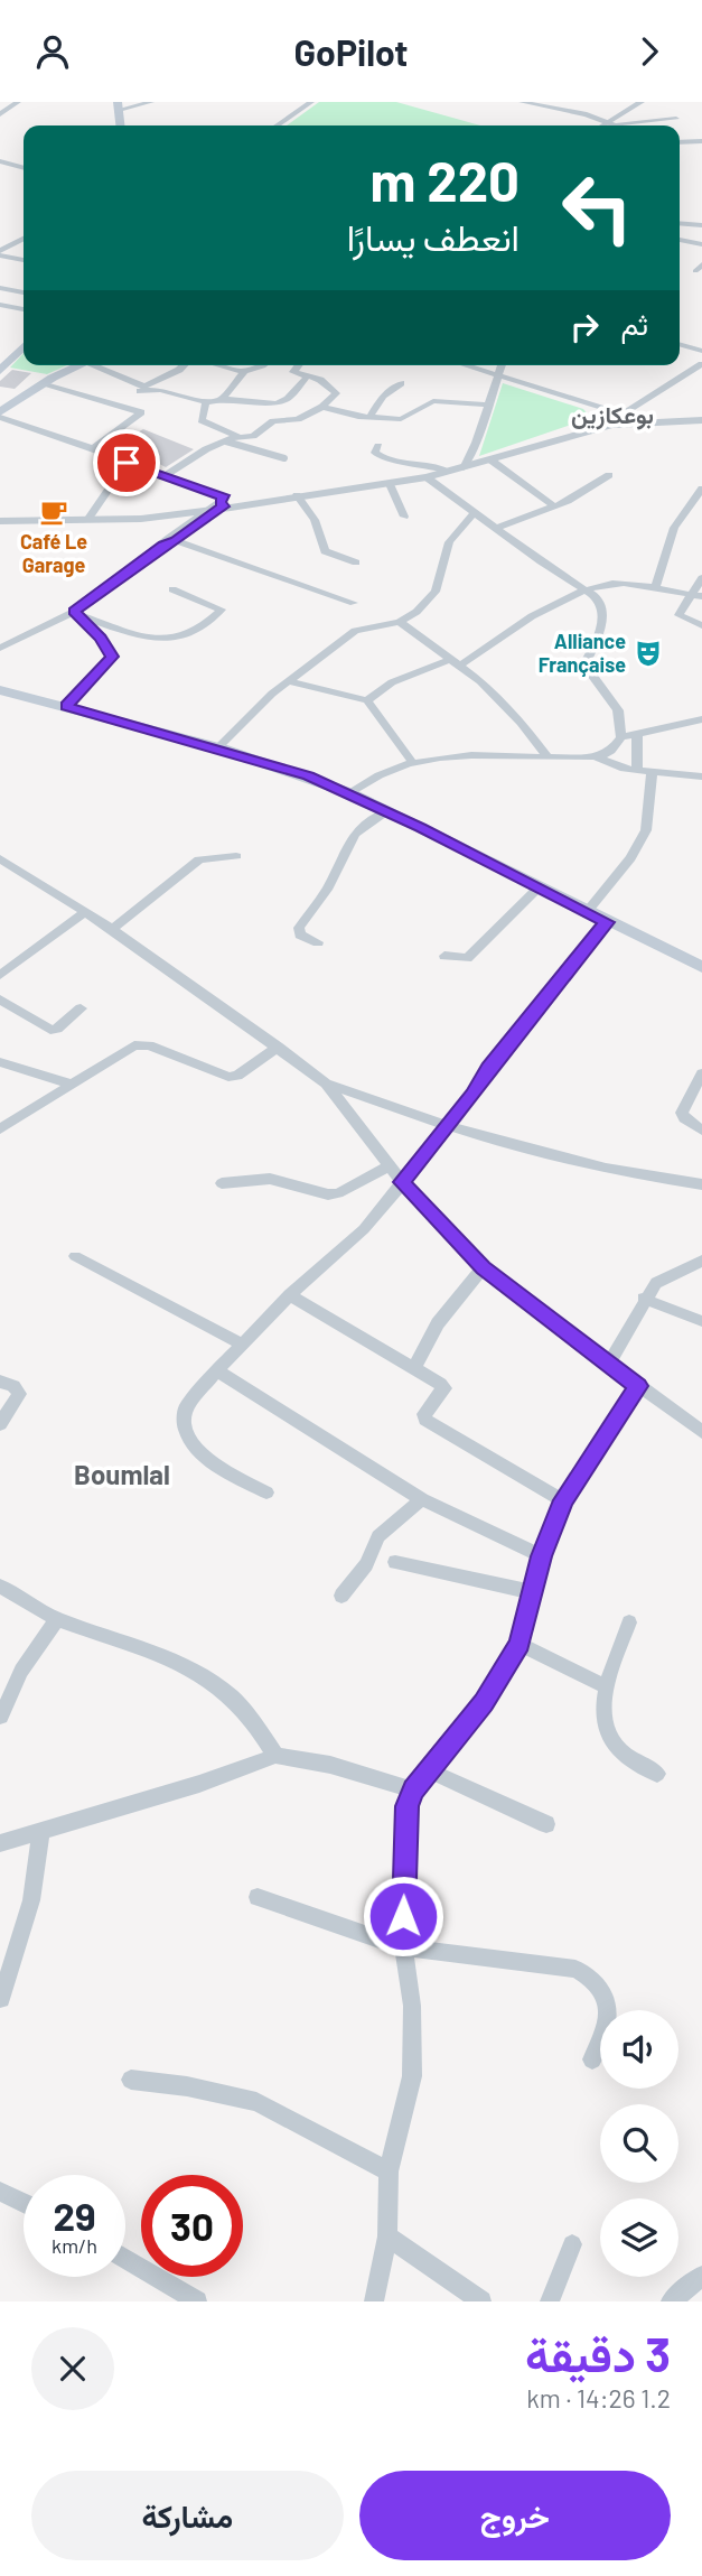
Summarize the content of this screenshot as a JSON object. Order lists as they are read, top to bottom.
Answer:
{
  "districts": ["بوعكازين", "Boumlal"],
  "places": {
    "cafe": ["Café Le Garage"],
    "theatre": ["Alliance Française"]
  },
  "page": {
    "header": "GoPilot",
    "turn": ["220 m", "انعطف يسارًا"],
    "then": "ثم",
    "speed": "29 km/h",
    "limit": "30",
    "heading": ["3 دقيقة", "1.2 km · 14:26"],
    "buttons": ["خروج", "مشاركة"]
  }
}
